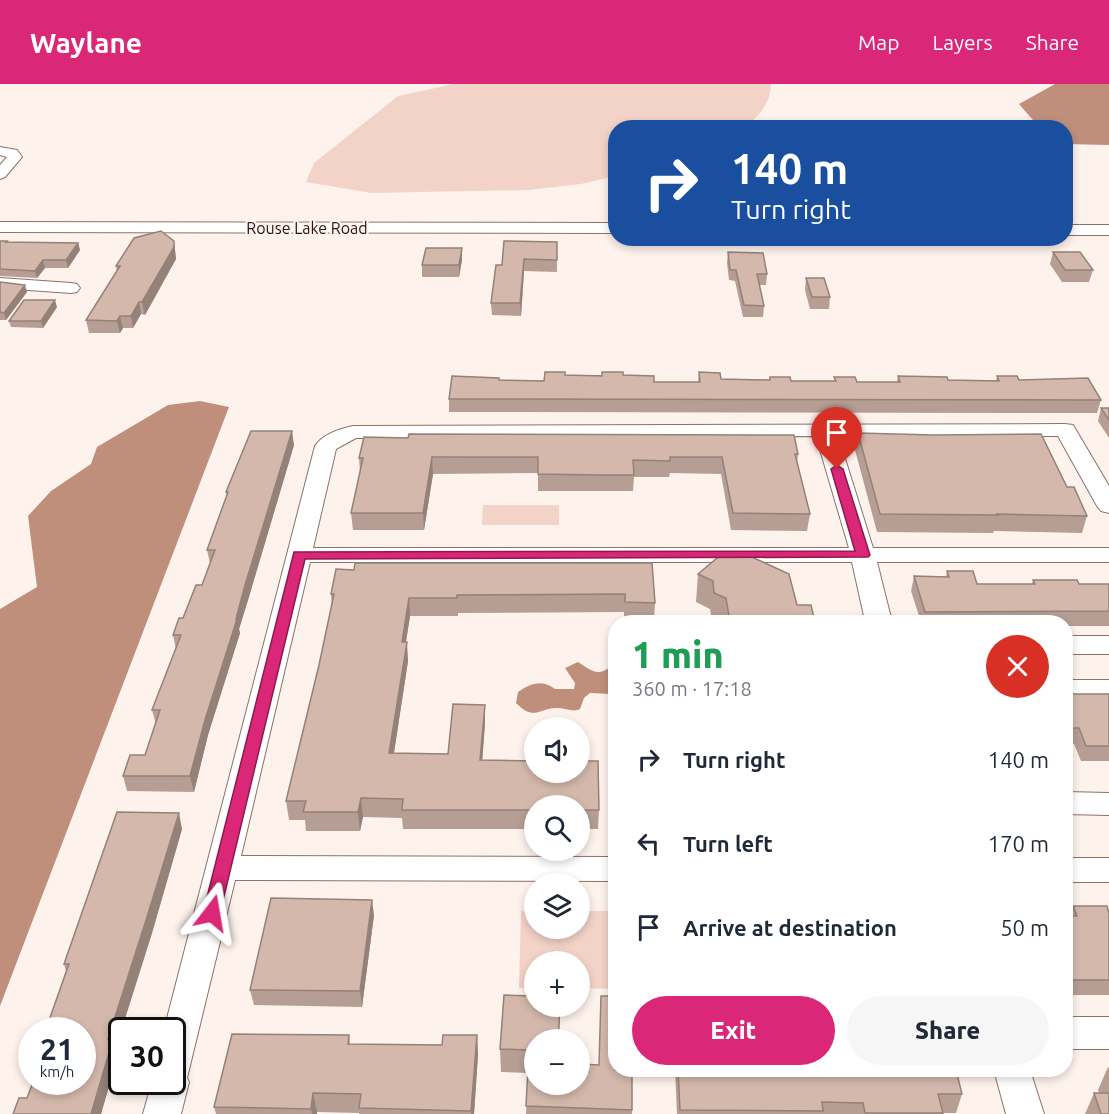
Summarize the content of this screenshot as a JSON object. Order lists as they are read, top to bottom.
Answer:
{
  "streets": {
    "street": ["Rouse Lake Road"]
  },
  "page": {
    "header": "Waylane",
    "nav": ["Map", "Layers", "Share"],
    "turn": ["140 m", "Turn right"],
    "heading": ["1 min", "360 m · 17:18"],
    "map_buttons": ["+", "−"],
    "list": [
      {
        "name": "Turn right",
        "value": "140 m"
      },
      {
        "name": "Turn left",
        "value": "170 m"
      },
      {
        "name": "Arrive at destination",
        "value": "50 m"
      }
    ],
    "buttons": ["Exit", "Share"],
    "speed": "21 km/h",
    "limit": "30"
  }
}
